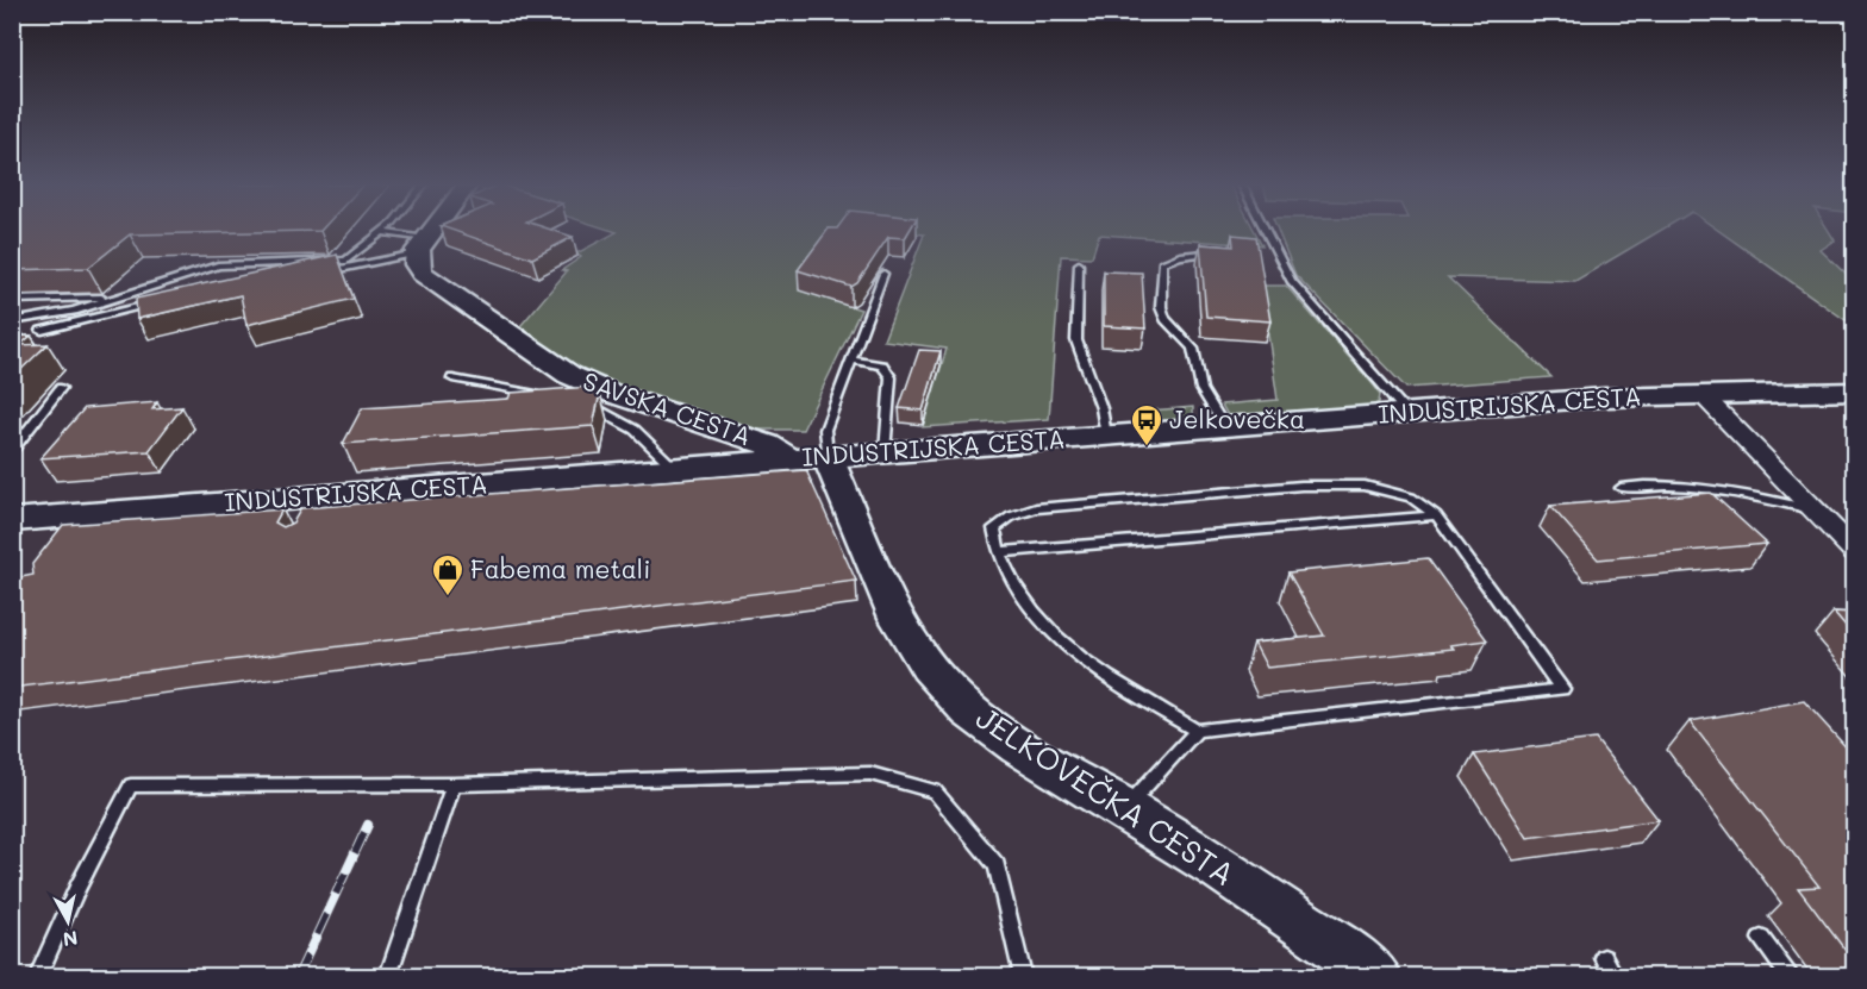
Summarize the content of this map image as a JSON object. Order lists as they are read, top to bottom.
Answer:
{
  "streets": {
    "street": ["INDUSTRIJSKA CESTA", "SAVSKA CESTA", "JELKOVEČKA CESTA"]
  },
  "crossings": [
    ["INDUSTRIJSKA CESTA", "SAVSKA CESTA"],
    ["INDUSTRIJSKA CESTA", "JELKOVEČKA CESTA"]
  ],
  "places": {
    "bus stop": ["Jelkovečka"],
    "shop": ["Fabema metali"]
  },
  "north": "bottom"
}
